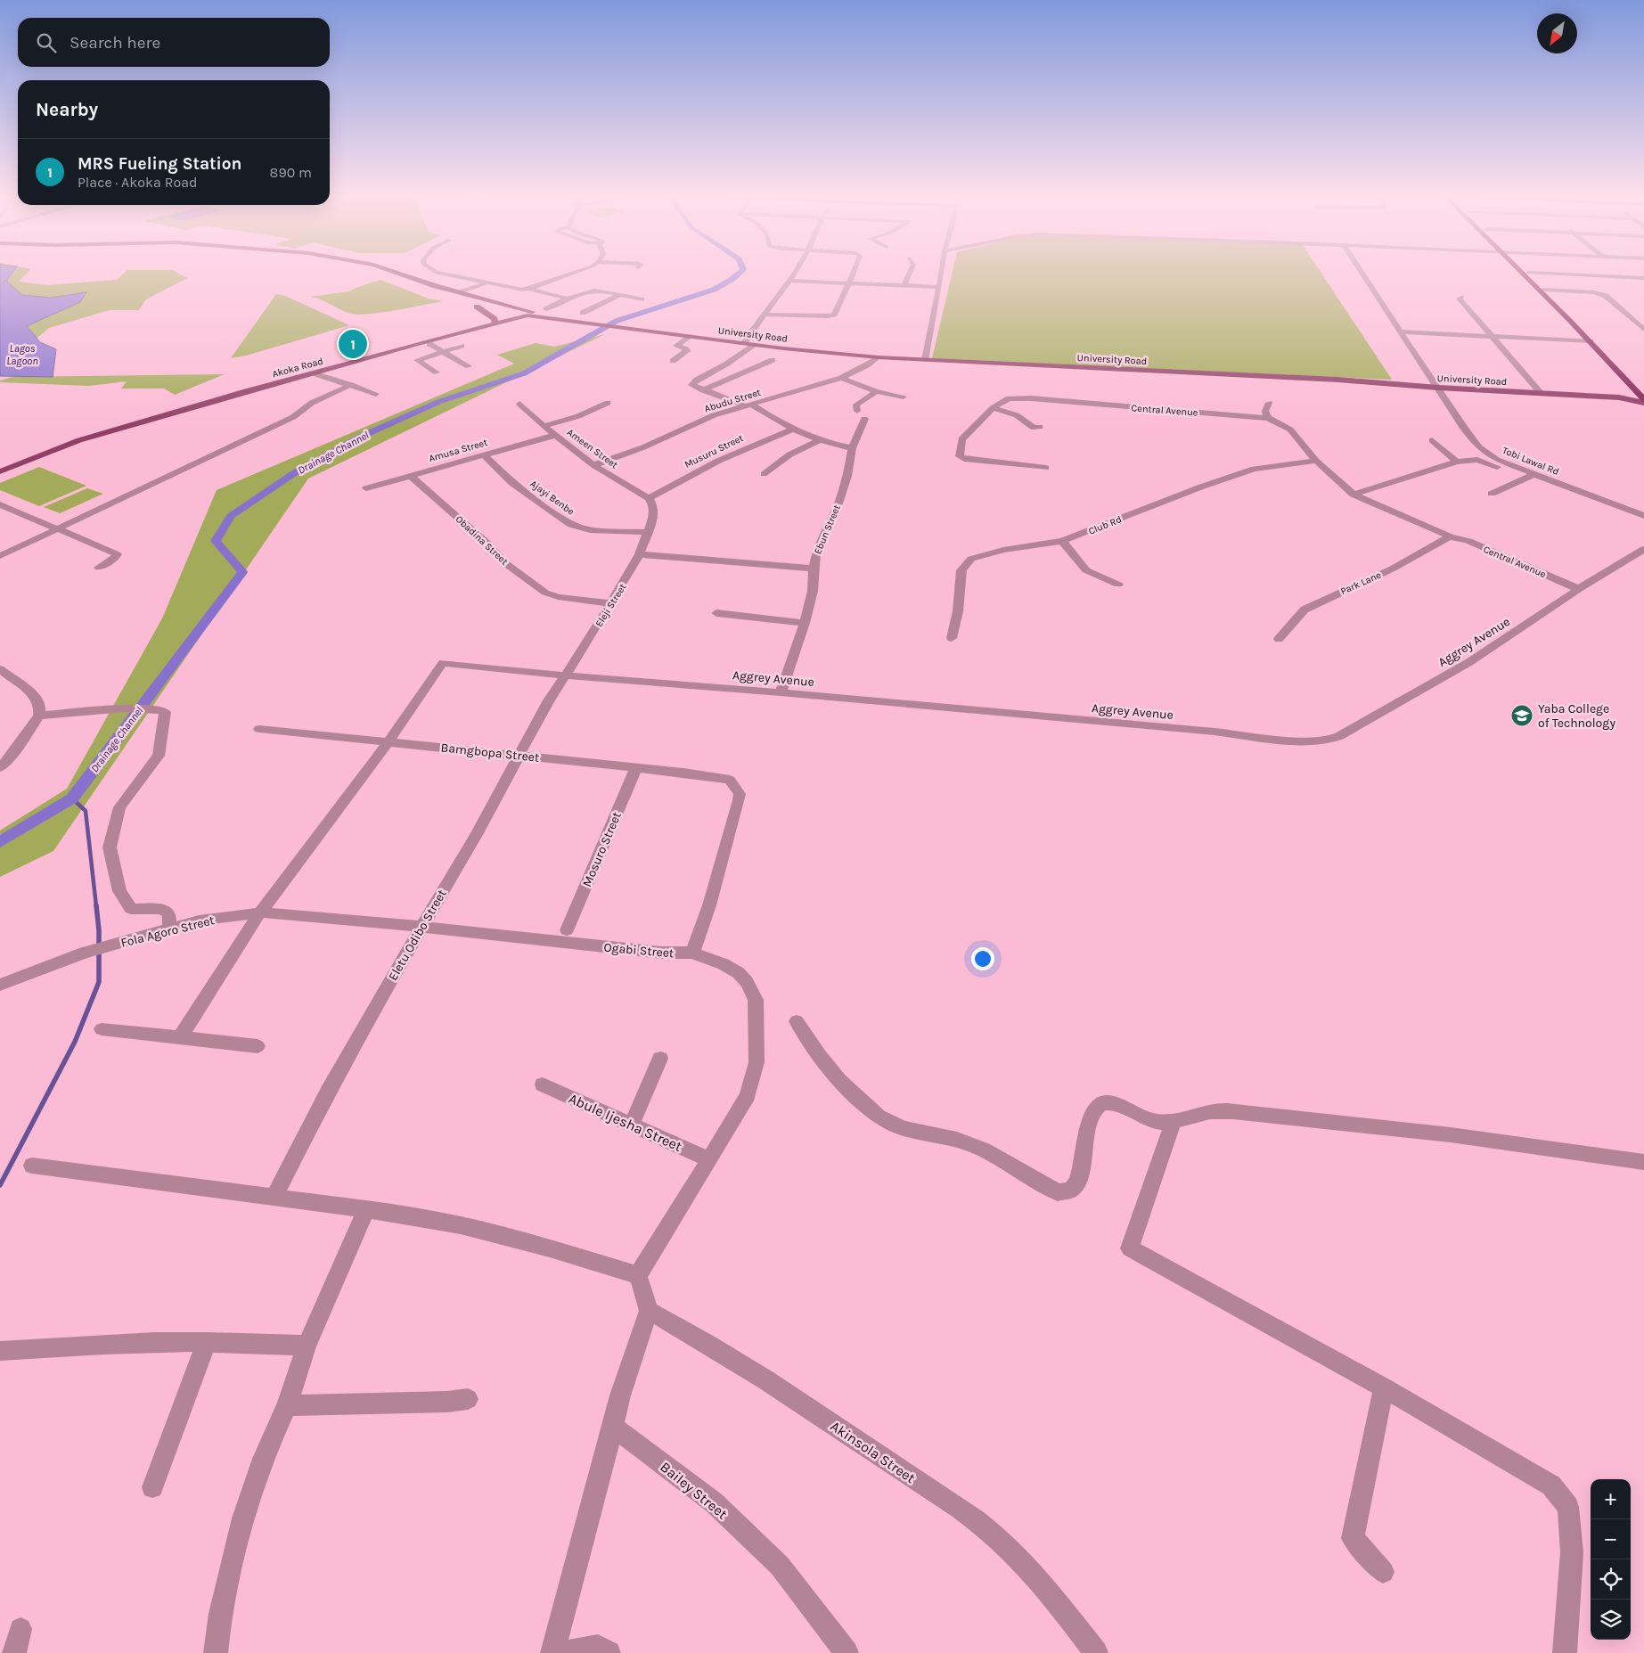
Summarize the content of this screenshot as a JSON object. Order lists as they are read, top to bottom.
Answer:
{
  "streets": {
    "main road": ["University Road", "Akoka Road"],
    "street": [
      "Abudu Street",
      "Central Avenue",
      "Ameen Street",
      "Amusa Street",
      "Musuru Street",
      "Tobi Lawal Rd",
      "Ajayi Benbe",
      "Club Rd",
      "Ebun Street",
      "Obadina Street",
      "Park Lane",
      "Eleji Street",
      "Aggrey Avenue",
      "Bamgbopa Street",
      "Mosuro Street",
      "Fola Agoro Street",
      "Eletu Odibo Street",
      "Ogabi Street",
      "Abule Ijesha Street",
      "Akinsola Street",
      "Bailey Street"
    ]
  },
  "crossings": [
    ["University Road", "Akoka Road"],
    ["University Road", "Abudu Street"],
    ["University Road", "Tobi Lawal Rd"],
    ["Abudu Street", "Ameen Street"],
    ["Central Avenue", "Club Rd"],
    ["Central Avenue", "Park Lane"],
    ["Central Avenue", "Aggrey Avenue"],
    ["Ameen Street", "Amusa Street"],
    ["Ameen Street", "Musuru Street"],
    ["Amusa Street", "Ajayi Benbe"],
    ["Amusa Street", "Obadina Street"],
    ["Ajayi Benbe", "Eleji Street"],
    ["Ebun Street", "Aggrey Avenue"],
    ["Obadina Street", "Eleji Street"],
    ["Eleji Street", "Aggrey Avenue"],
    ["Eleji Street", "Eletu Odibo Street"],
    ["Aggrey Avenue", "Bamgbopa Street"],
    ["Aggrey Avenue", "Eletu Odibo Street"],
    ["Bamgbopa Street", "Mosuro Street"],
    ["Bamgbopa Street", "Eletu Odibo Street"],
    ["Bamgbopa Street", "Ogabi Street"],
    ["Fola Agoro Street", "Eletu Odibo Street"],
    ["Fola Agoro Street", "Ogabi Street"],
    ["Eletu Odibo Street", "Ogabi Street"]
  ],
  "water": ["Lagos Lagoon", "Drainage Channel"],
  "places": {
    "school or university": ["Yaba College of Technology"]
  },
  "north": "bottom left",
  "page": {
    "search": "Search here",
    "heading": "Nearby",
    "list": [
      {
        "mark": "1",
        "name": "MRS Fueling Station",
        "note": "Place · Akoka Road",
        "value": "890 m"
      }
    ],
    "pins": "1",
    "map_buttons": ["+", "−"]
  }
}
